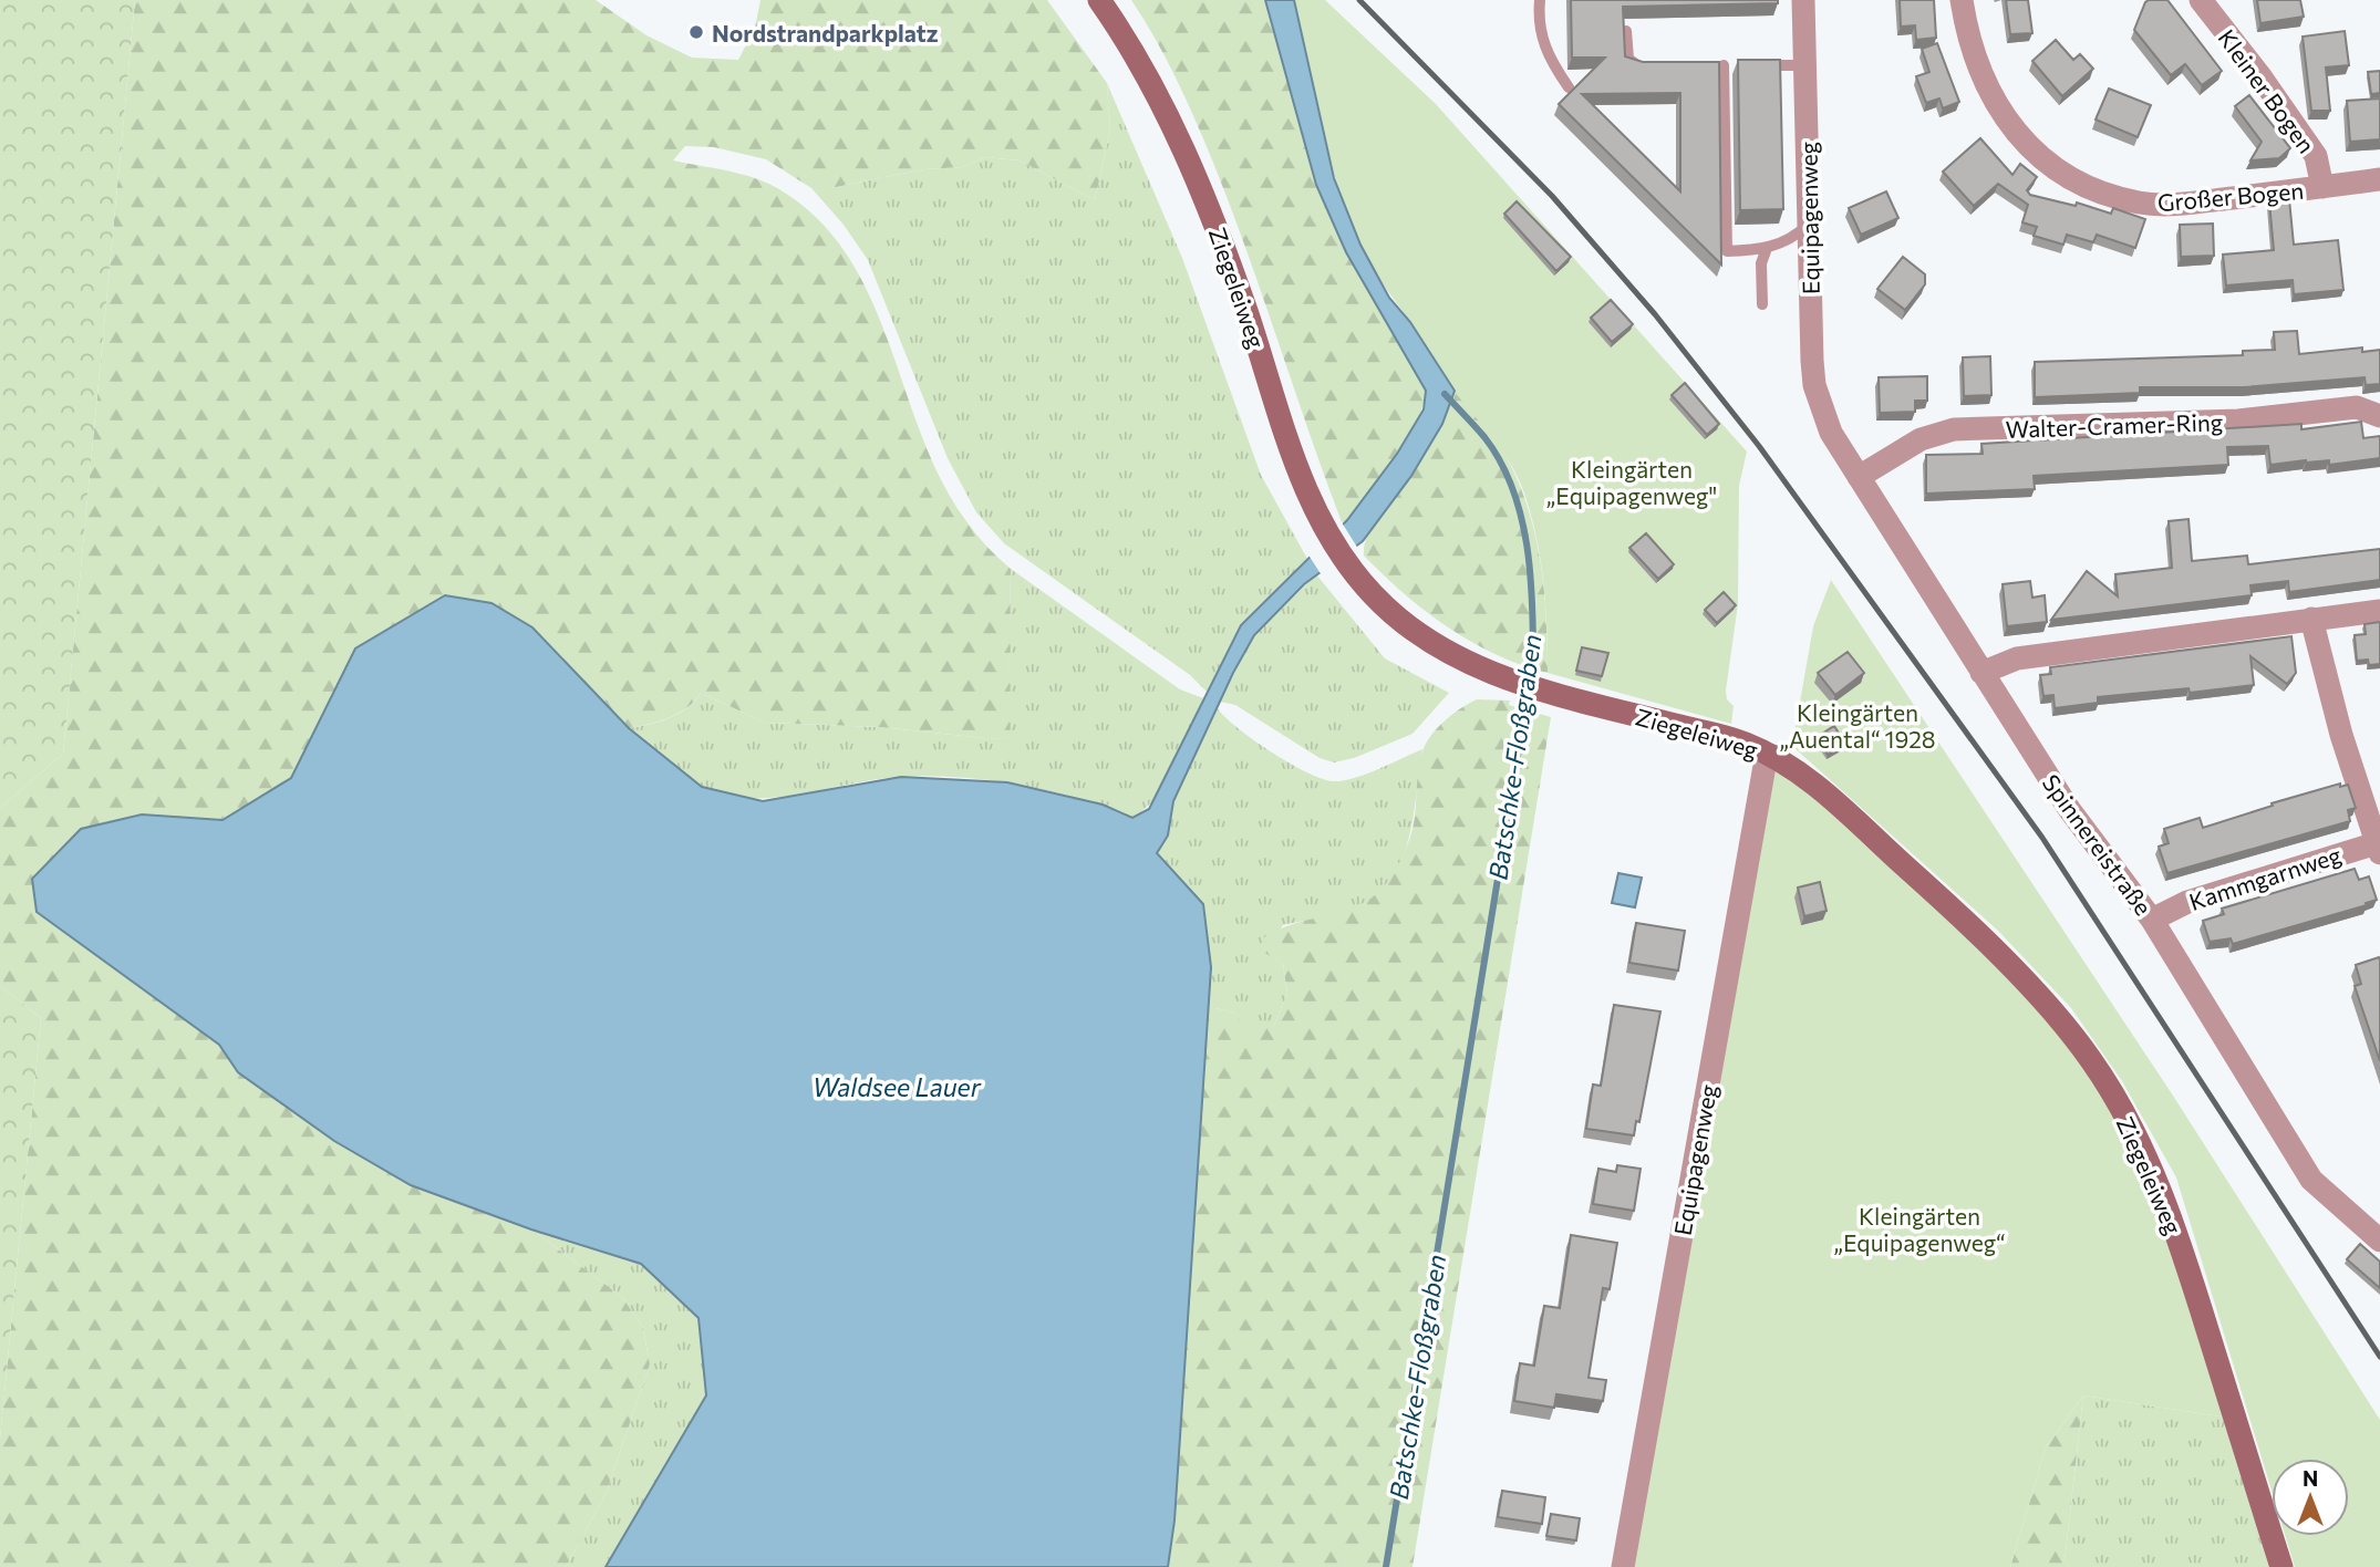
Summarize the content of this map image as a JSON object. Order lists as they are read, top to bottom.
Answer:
{
  "streets": {
    "main road": ["Ziegeleiweg"],
    "street": [
      "Kleiner Bogen",
      "Großer Bogen",
      "Equipagenweg",
      "Walter-Cramer-Ring",
      "Spinnereistraße",
      "Kammgarnweg"
    ]
  },
  "crossings": [
    ["Kleiner Bogen", "Großer Bogen"],
    ["Equipagenweg", "Ziegeleiweg"],
    ["Equipagenweg", "Spinnereistraße"],
    ["Walter-Cramer-Ring", "Spinnereistraße"],
    ["Spinnereistraße", "Kammgarnweg"]
  ],
  "water": ["Batschke‐Floßgraben", "Waldsee Lauer"],
  "parks": ["Kleingärten „Equipagenweg\"", "Kleingärten „Auental“ 1928", "Kleingärten „Equipagenweg“"],
  "places": ["Nordstrandparkplatz"],
  "north": "top"
}
